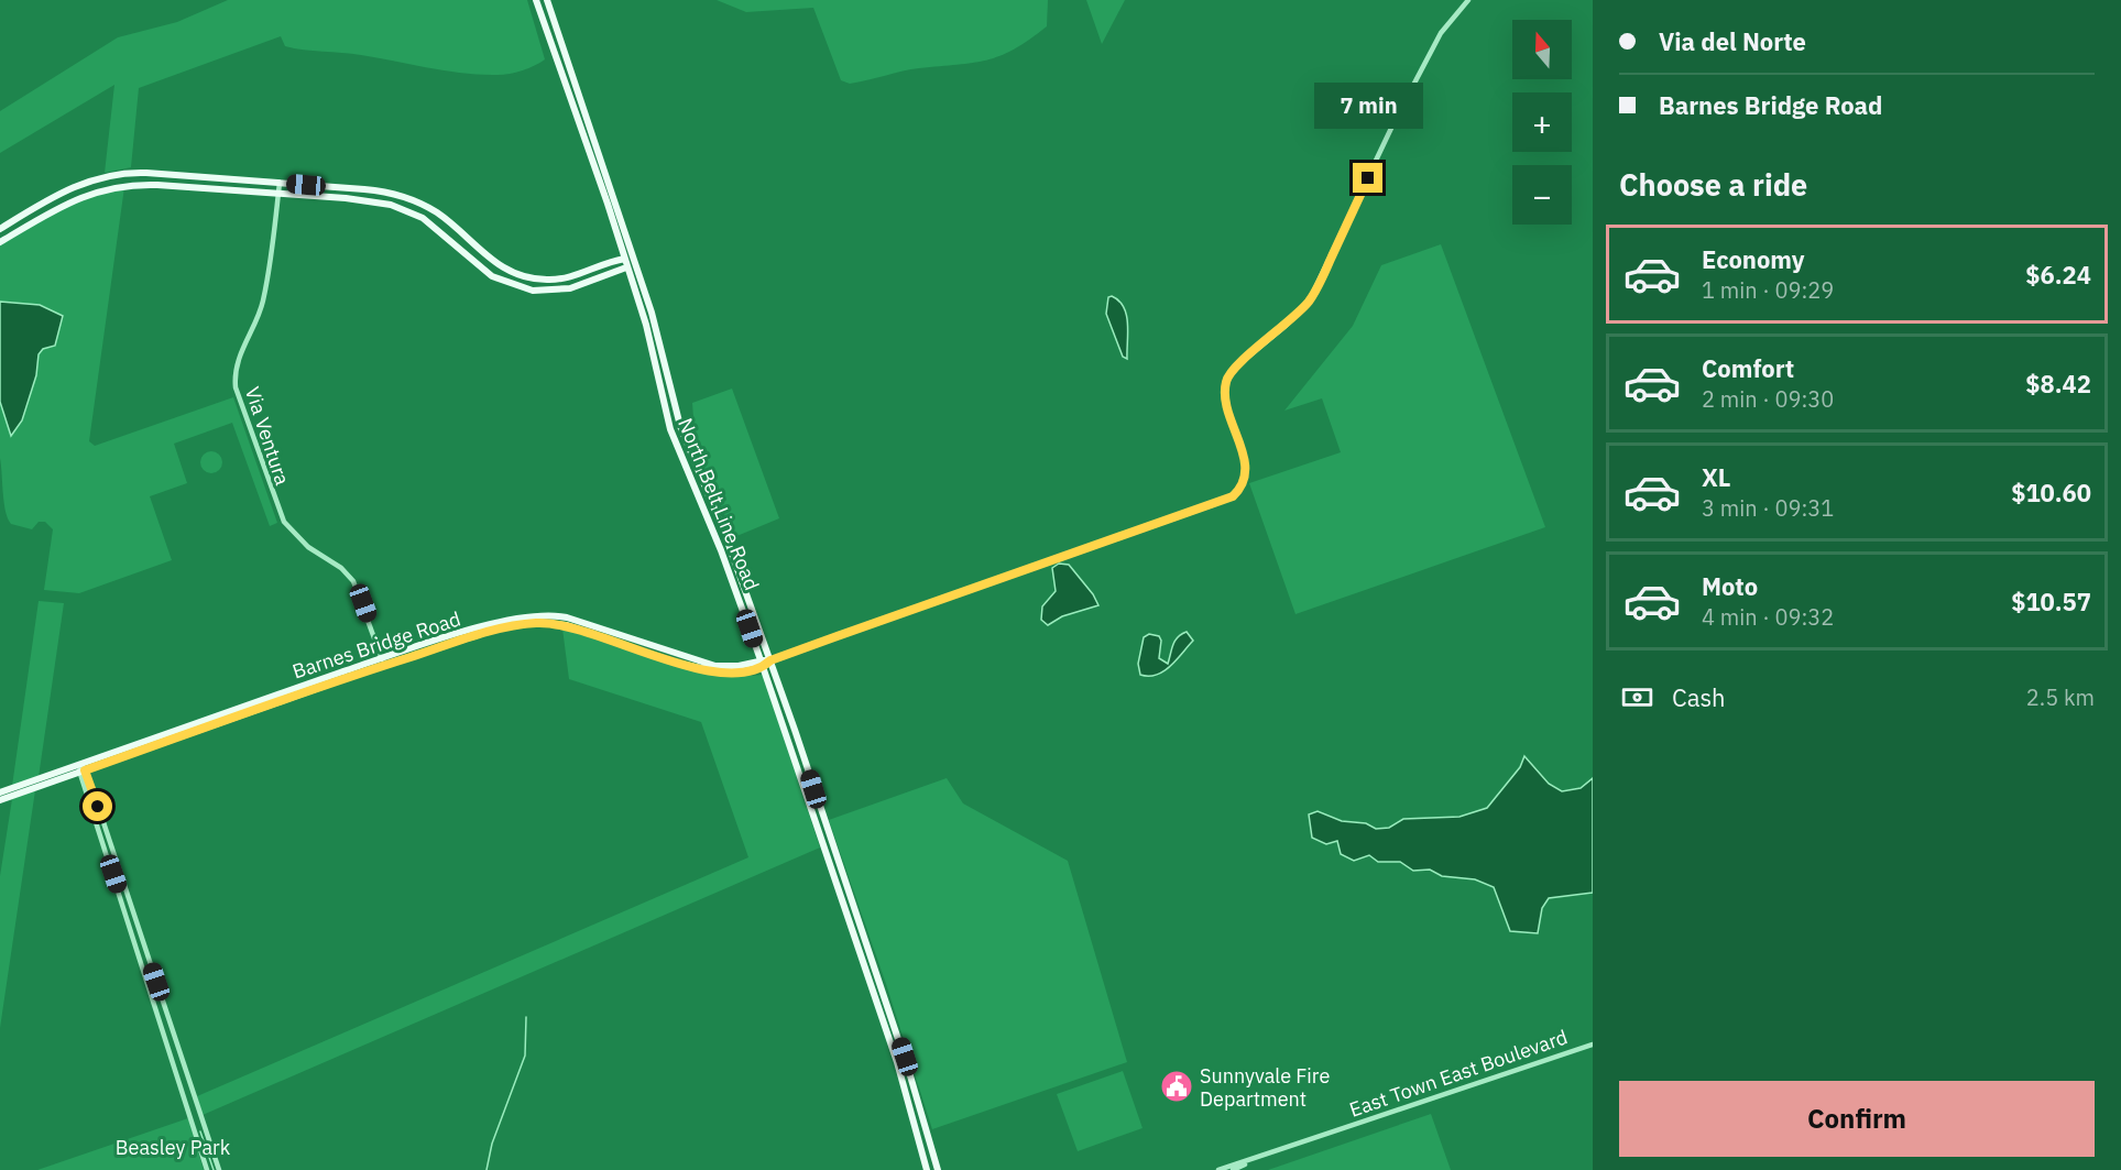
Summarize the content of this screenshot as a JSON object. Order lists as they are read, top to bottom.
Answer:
{
  "streets": {
    "main road": ["North Belt Line Road", "Barnes Bridge Road"],
    "street": ["Via Ventura", "East Town East Boulevard"]
  },
  "crossings": [
    ["Via Ventura", "Barnes Bridge Road"],
    ["North Belt Line Road", "Barnes Bridge Road"]
  ],
  "parks": ["Beasley Park"],
  "places": {
    "public building": ["Sunnyvale Fire Department"]
  },
  "north": "top",
  "page": {
    "banner": ["Via del Norte", "Barnes Bridge Road"],
    "map_buttons": ["+", "−"],
    "bubble": "7 min",
    "heading": "Choose a ride",
    "list": [
      {
        "name": "Economy",
        "note": "1 min · 09:29",
        "value": "$6.24"
      },
      {
        "name": "Comfort",
        "note": "2 min · 09:30",
        "value": "$8.42"
      },
      {
        "name": "XL",
        "note": "3 min · 09:31",
        "value": "$10.60"
      },
      {
        "name": "Moto",
        "note": "4 min · 09:32",
        "value": "$10.57"
      }
    ],
    "pay": ["Cash", "2.5 km"],
    "buttons": "Confirm"
  }
}
